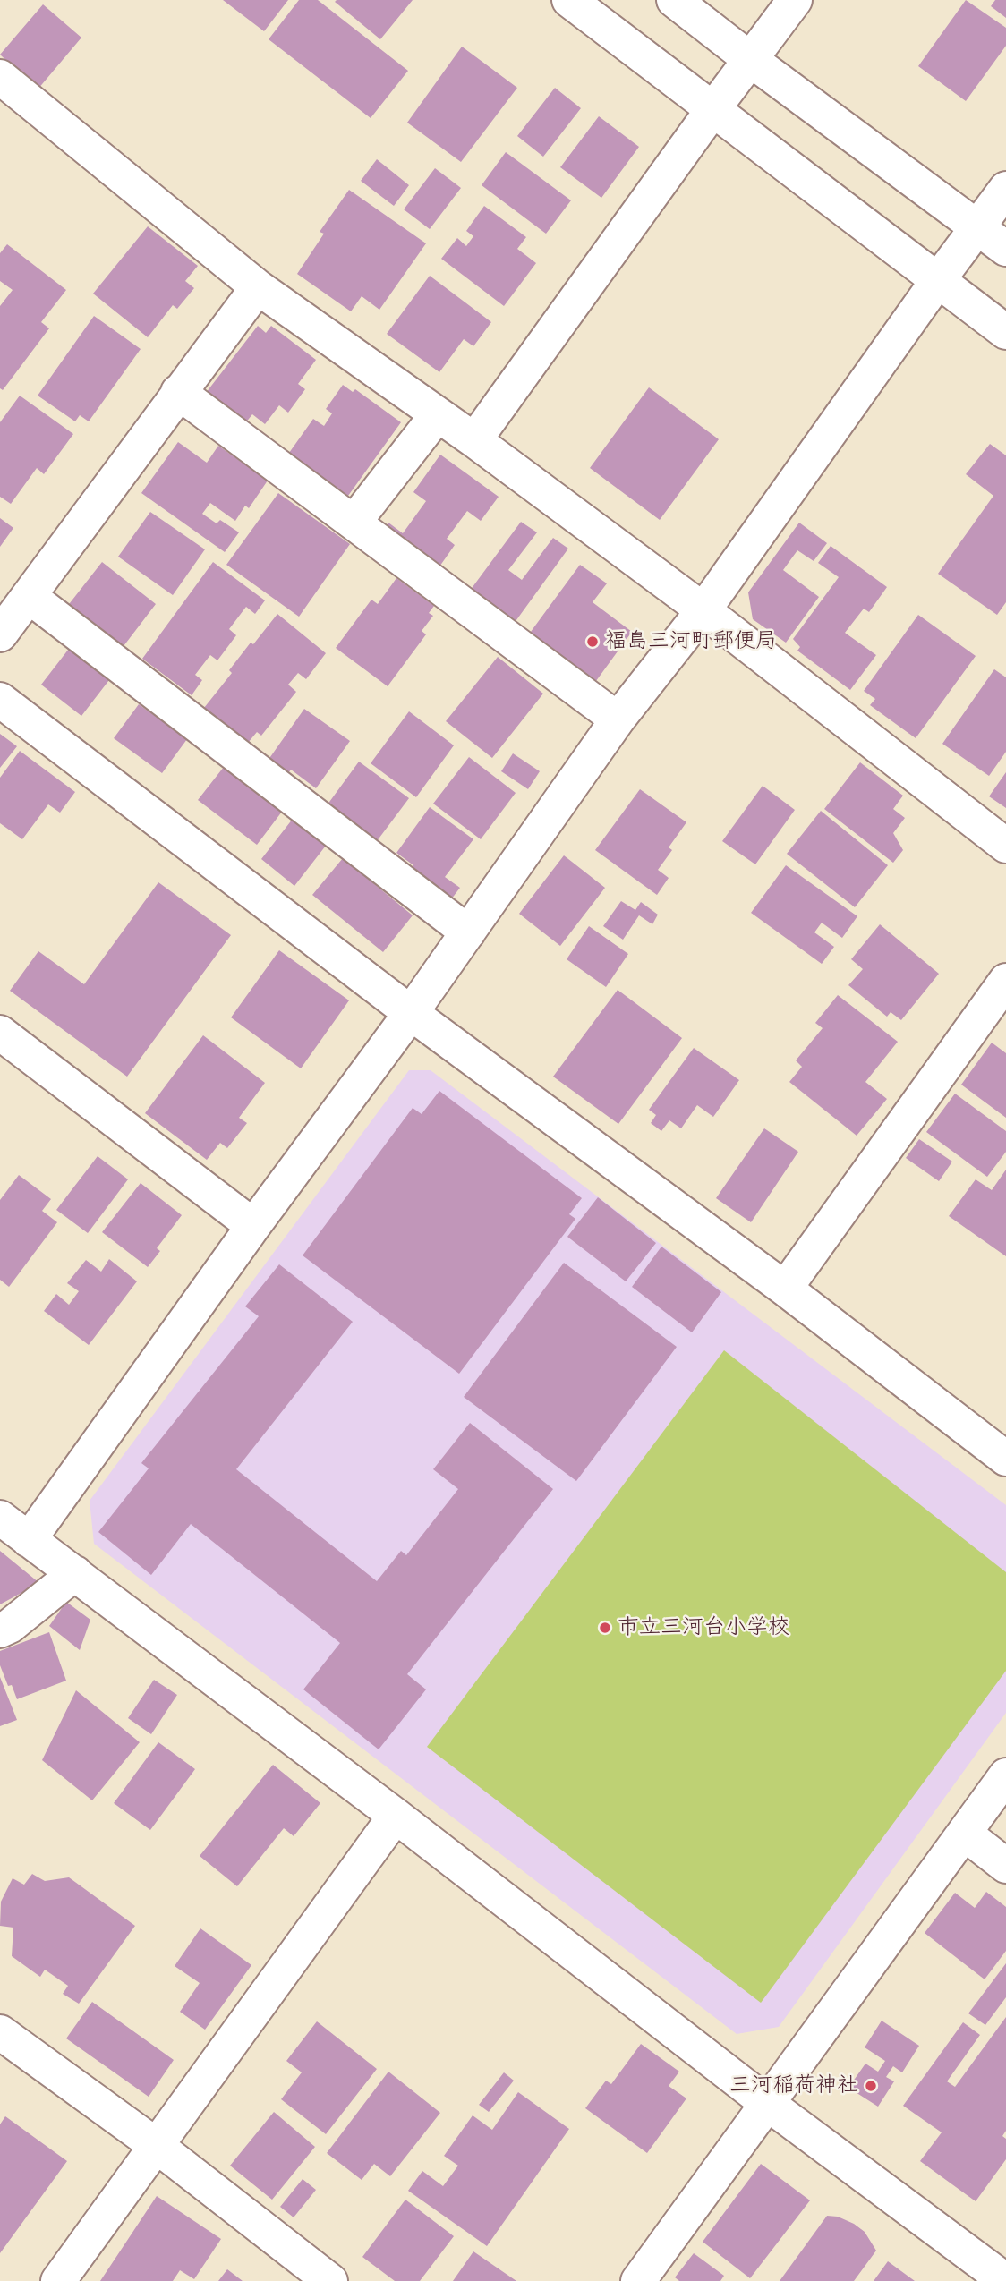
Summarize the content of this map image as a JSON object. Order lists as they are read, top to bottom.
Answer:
{
  "places": ["福島三河町郵便局", "市立三河台小学校", "三河稲荷神社"]
}
